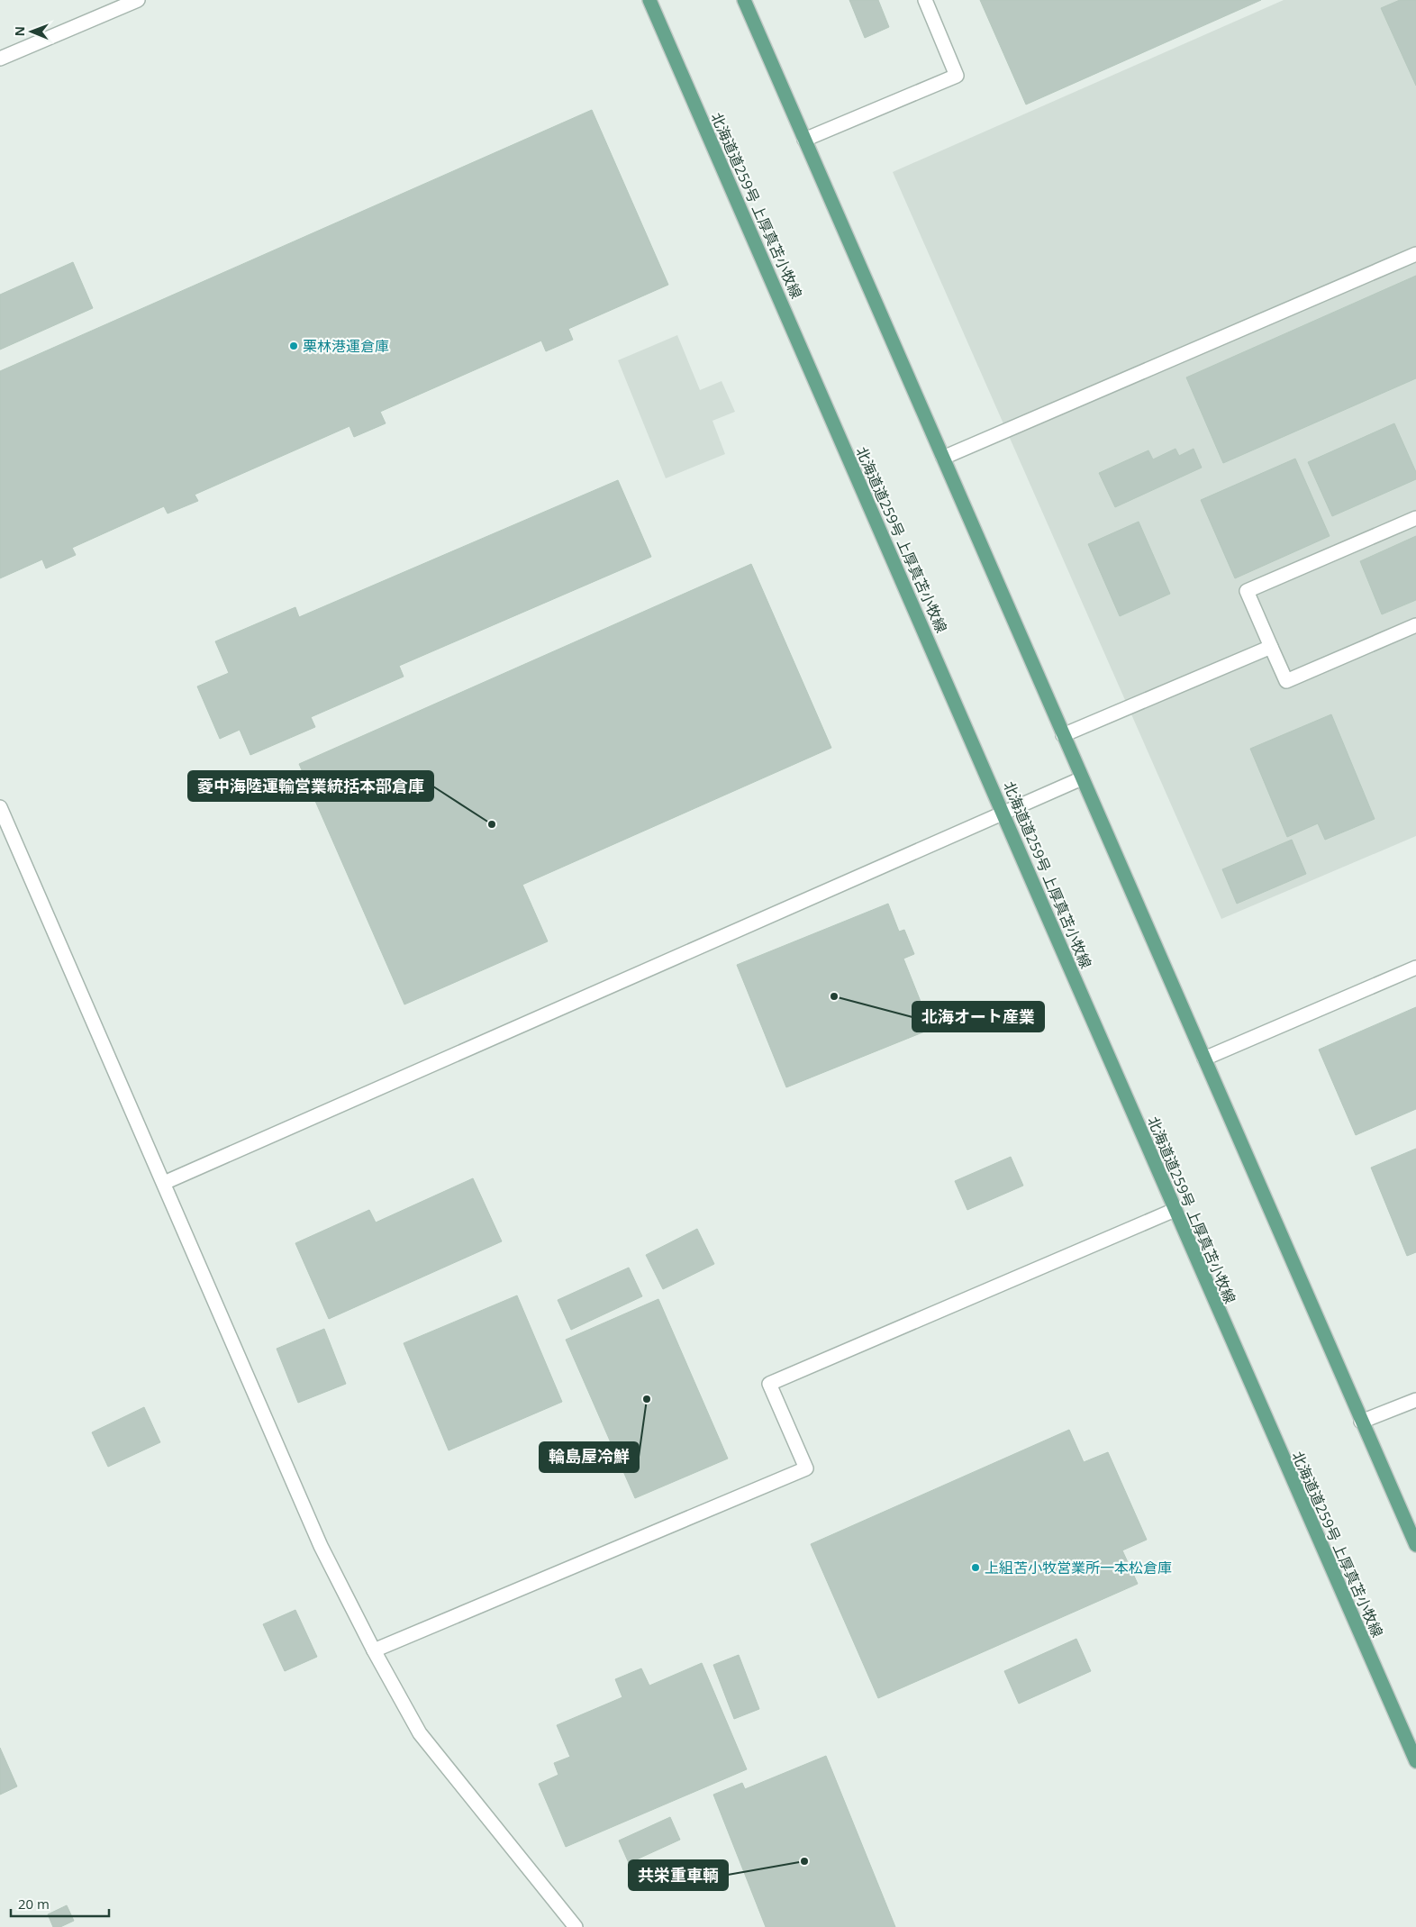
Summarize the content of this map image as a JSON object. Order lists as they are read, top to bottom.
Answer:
{
  "streets": {
    "main road": ["北海道道259号 上厚真苫小牧線"]
  },
  "places": [
    "栗林港運倉庫",
    "菱中海陸運輸営業統括本部倉庫",
    "北海オート産業",
    "輪島屋冷鮮",
    "上組苫小牧営業所一本松倉庫",
    "共栄重車輌"
  ],
  "scale_bar": "20 m",
  "north": "left"
}
